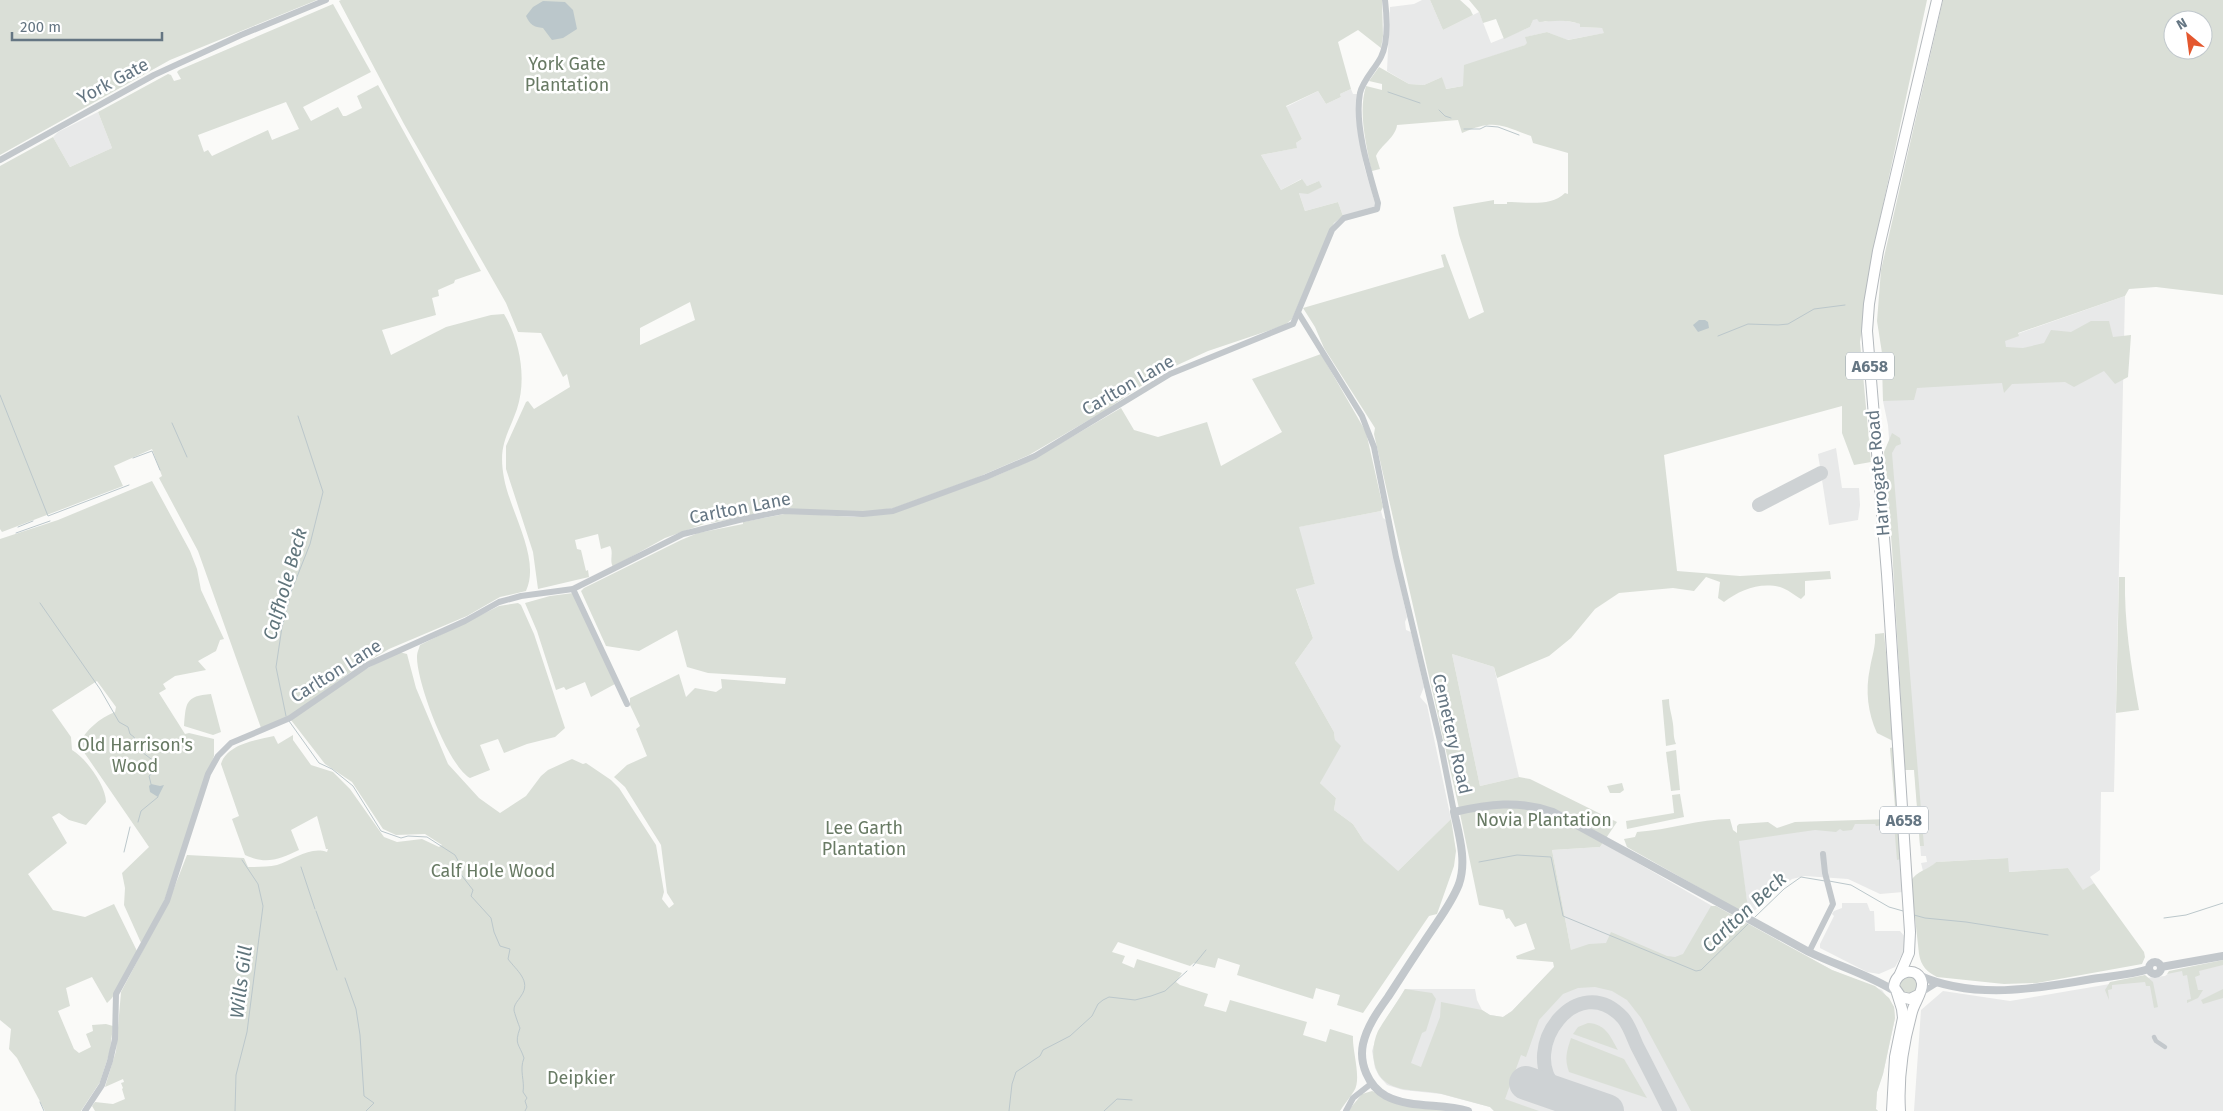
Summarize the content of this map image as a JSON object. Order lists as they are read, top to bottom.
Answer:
{
  "streets": {
    "highway": ["A658", "Harrogate Road"],
    "street": ["York Gate", "Carlton Lane", "Cemetery Road"]
  },
  "crossings": [
    ["Carlton Lane", "Cemetery Road"]
  ],
  "water": ["Calfhole Beck", "Carlton Beck", "Wills Gill"],
  "parks": [
    "York Gate Plantation",
    "Old Harrison's Wood",
    "Novia Plantation",
    "Lee Garth Plantation",
    "Calf Hole Wood",
    "Deipkier"
  ],
  "scale_bar": "200 m",
  "north": "top left"
}
